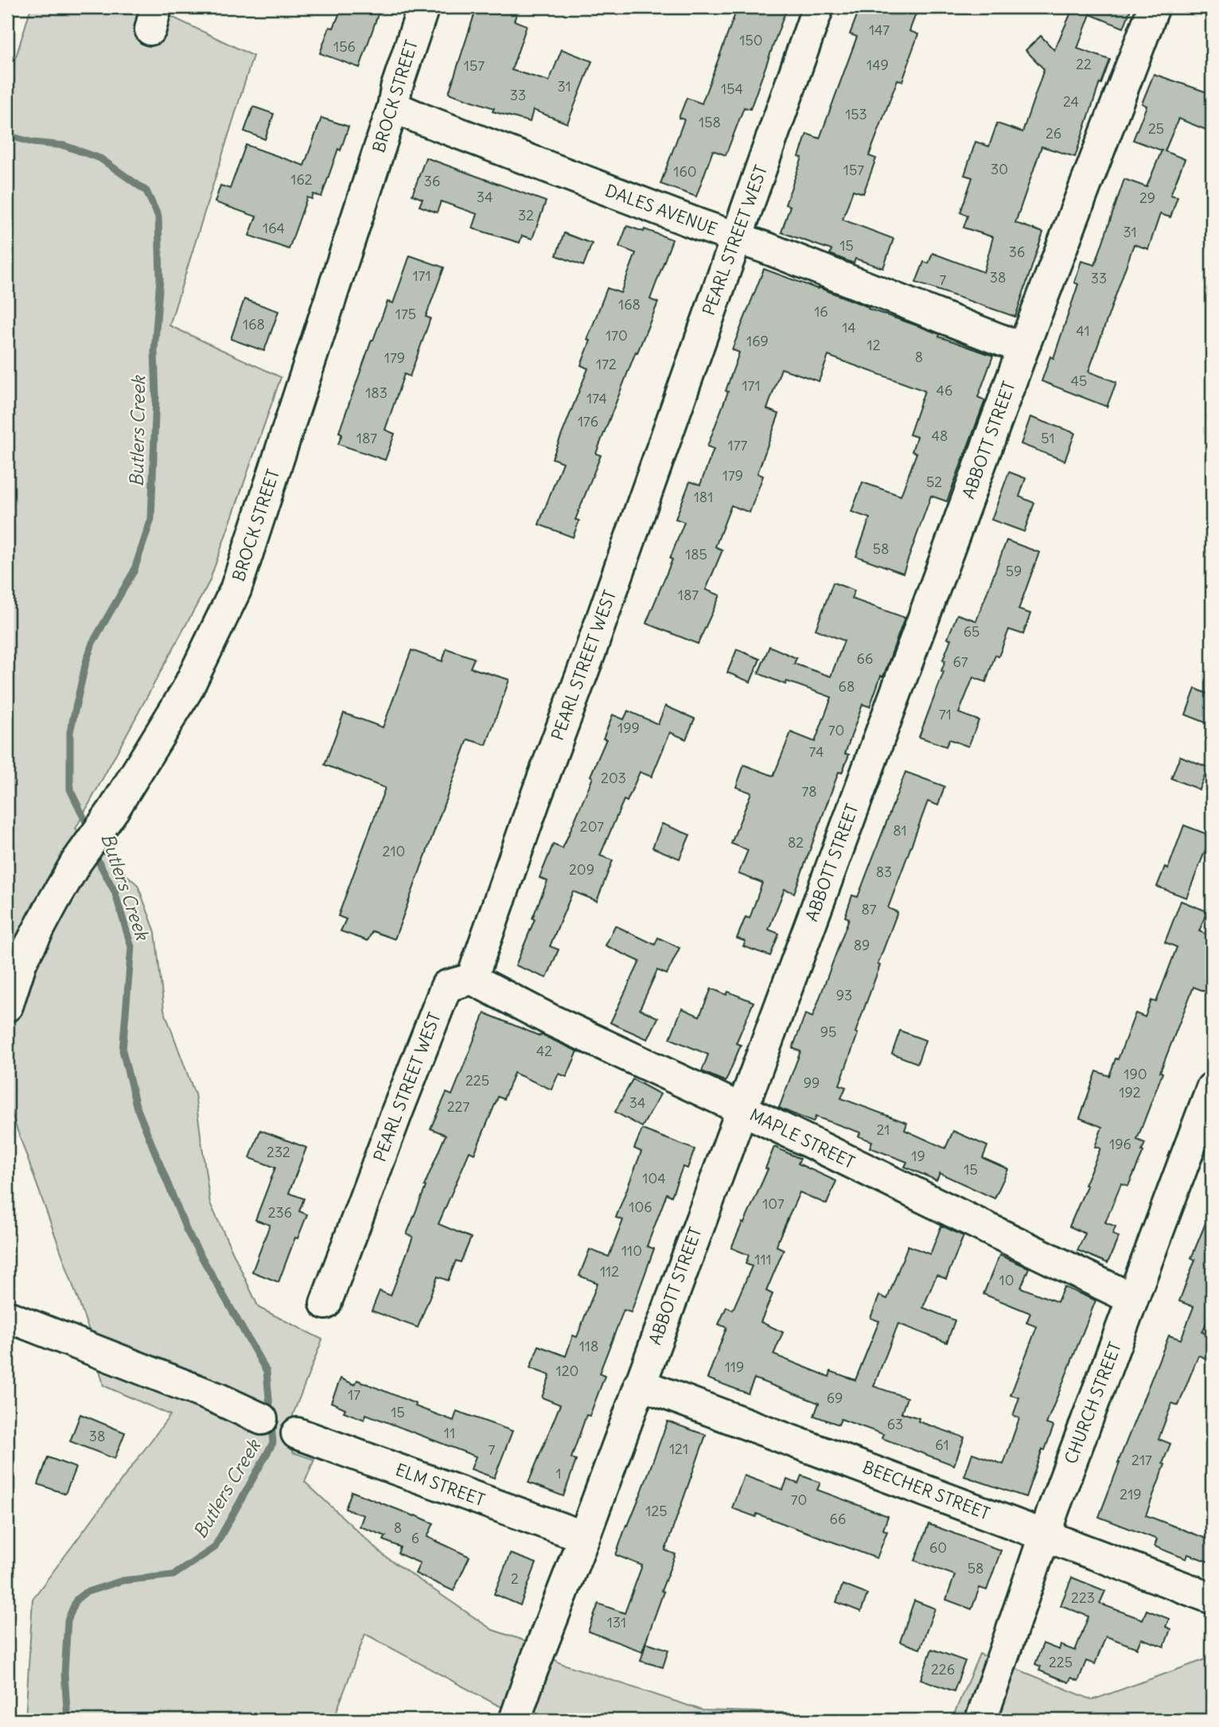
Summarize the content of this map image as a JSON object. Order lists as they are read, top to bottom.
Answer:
{
  "streets": {
    "street": [
      "BROCK STREET",
      "DALES AVENUE",
      "PEARL STREET WEST",
      "ABBOTT STREET",
      "MAPLE STREET",
      "CHURCH STREET",
      "ELM STREET",
      "BEECHER STREET"
    ]
  },
  "crossings": [
    ["BROCK STREET", "DALES AVENUE"],
    ["DALES AVENUE", "PEARL STREET WEST"],
    ["DALES AVENUE", "ABBOTT STREET"],
    ["PEARL STREET WEST", "MAPLE STREET"],
    ["ABBOTT STREET", "MAPLE STREET"],
    ["ABBOTT STREET", "ELM STREET"],
    ["ABBOTT STREET", "BEECHER STREET"],
    ["MAPLE STREET", "CHURCH STREET"],
    ["CHURCH STREET", "BEECHER STREET"]
  ],
  "water": ["Butlers Creek"],
  "house_numbers": [
    "147",
    "150",
    "156",
    "22",
    "149",
    "157",
    "31",
    "154",
    "33",
    "24",
    "153",
    "158",
    "25",
    "26",
    "30",
    "157",
    "160",
    "162",
    "36",
    "34",
    "29",
    "32",
    "164",
    "31",
    "15",
    "36",
    "171",
    "38",
    "33",
    "7",
    "168",
    "16",
    "175",
    "168",
    "14",
    "41",
    "170",
    "169",
    "12",
    "8",
    "179",
    "172",
    "45",
    "171",
    "46",
    "183",
    "174",
    "176",
    "48",
    "187",
    "51",
    "177",
    "179",
    "52",
    "181",
    "58",
    "185",
    "59",
    "187",
    "65",
    "66",
    "67",
    "68",
    "71",
    "199",
    "70",
    "74",
    "203",
    "78",
    "207",
    "81",
    "82",
    "210",
    "209",
    "83",
    "87",
    "89",
    "93",
    "95",
    "42",
    "190",
    "225",
    "99",
    "192",
    "34",
    "227",
    "21",
    "196",
    "232",
    "19",
    "15",
    "104",
    "107",
    "106",
    "236",
    "110",
    "111",
    "112",
    "10",
    "118",
    "119",
    "120",
    "17",
    "69",
    "15",
    "63",
    "11",
    "38",
    "61",
    "121",
    "7",
    "217",
    "1",
    "219",
    "70",
    "125",
    "66",
    "8",
    "6",
    "60",
    "58",
    "2",
    "223",
    "131",
    "225",
    "226"
  ]
}
